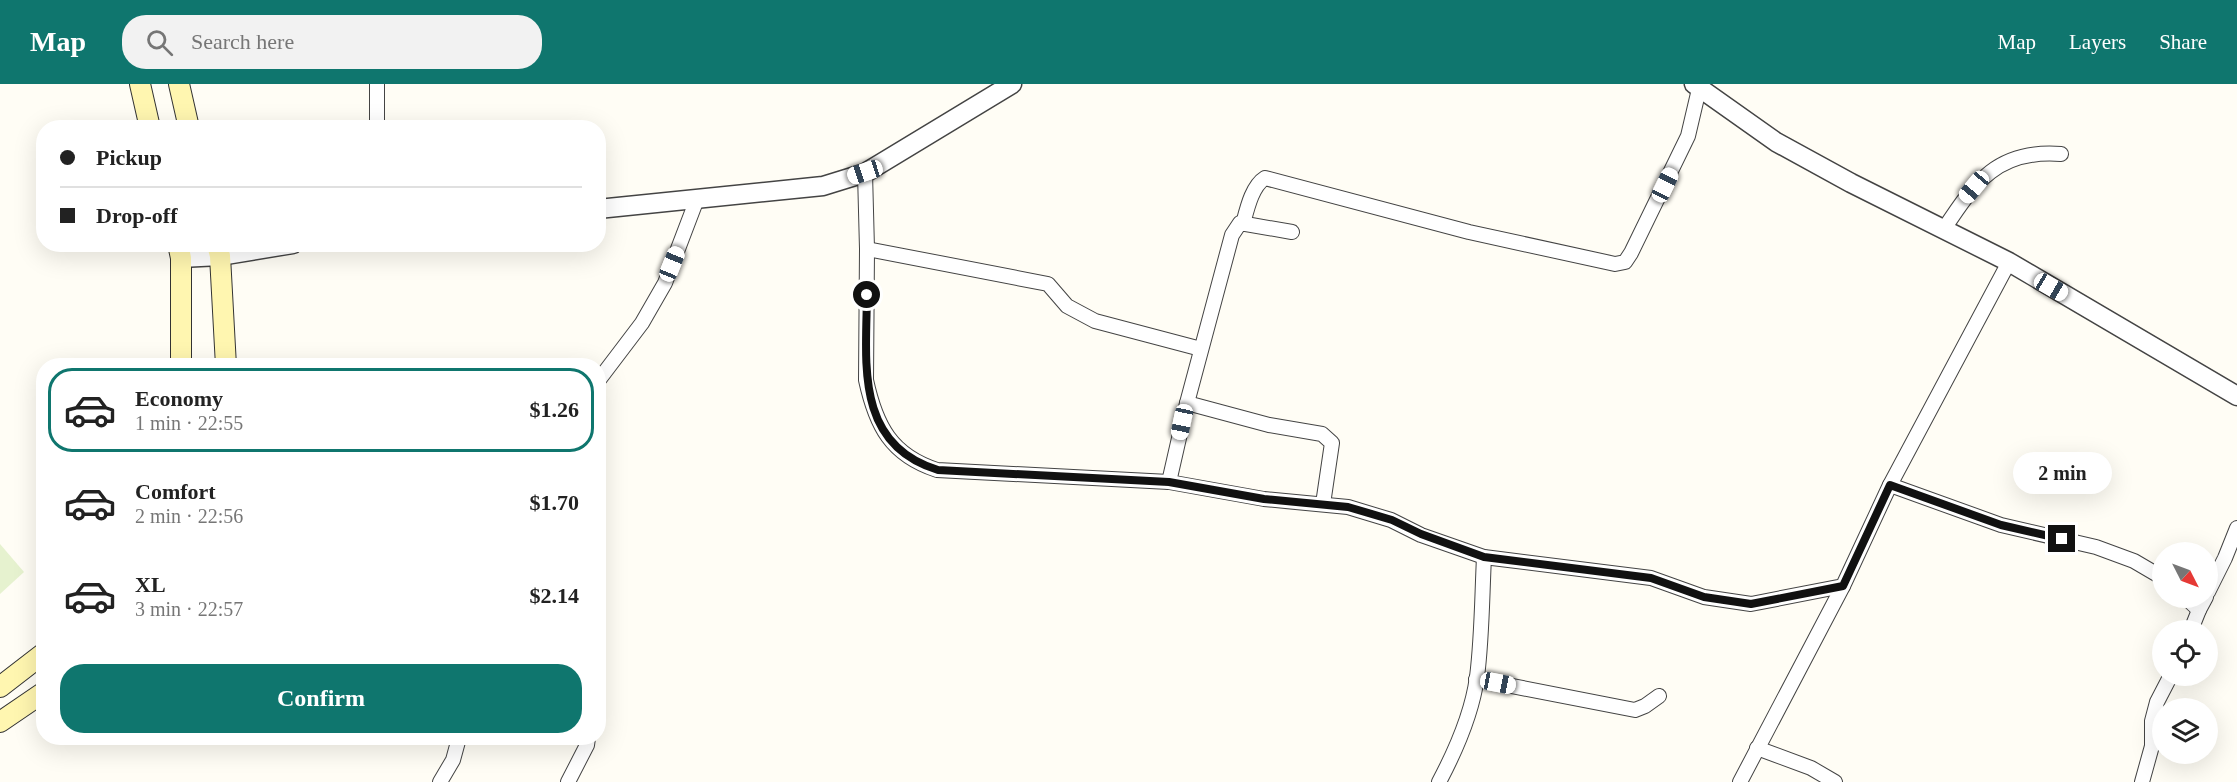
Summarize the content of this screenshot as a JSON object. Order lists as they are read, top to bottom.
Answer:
{
  "north": "bottom right",
  "page": {
    "header": "Map",
    "search": "Search here",
    "nav": ["Map", "Layers", "Share"],
    "banner": ["Pickup", "Drop-off"],
    "list": [
      {
        "name": "Economy",
        "note": "1 min · 22:55",
        "value": "$1.26"
      },
      {
        "name": "Comfort",
        "note": "2 min · 22:56",
        "value": "$1.70"
      },
      {
        "name": "XL",
        "note": "3 min · 22:57",
        "value": "$2.14"
      }
    ],
    "bubble": "2 min",
    "buttons": "Confirm"
  }
}
